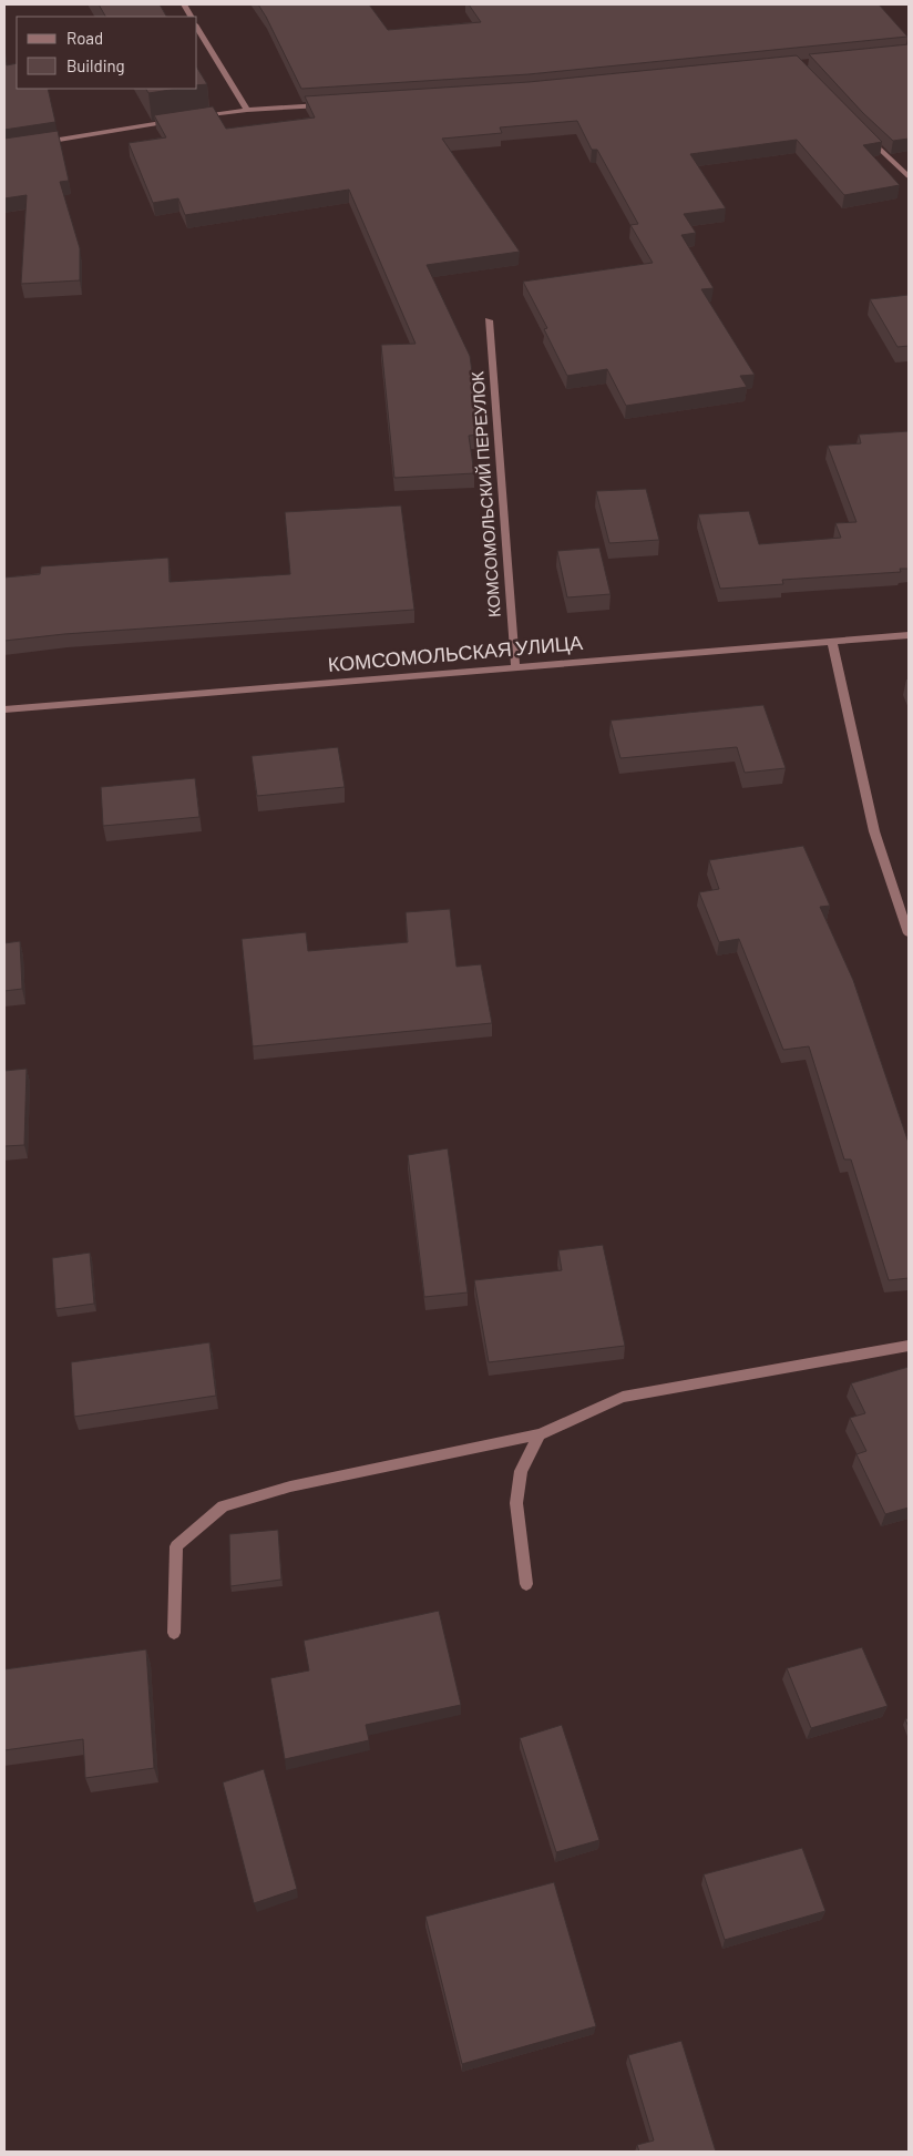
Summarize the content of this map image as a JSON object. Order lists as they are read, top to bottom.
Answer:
{
  "streets": {
    "street": ["КОМСОМОЛЬСКИЙ ПЕРЕУЛОК", "КОМСОМОЛЬСКАЯ УЛИЦА"]
  },
  "crossings": [
    ["КОМСОМОЛЬСКИЙ ПЕРЕУЛОК", "КОМСОМОЛЬСКАЯ УЛИЦА"]
  ],
  "legend": ["Road", "Building"]
}
